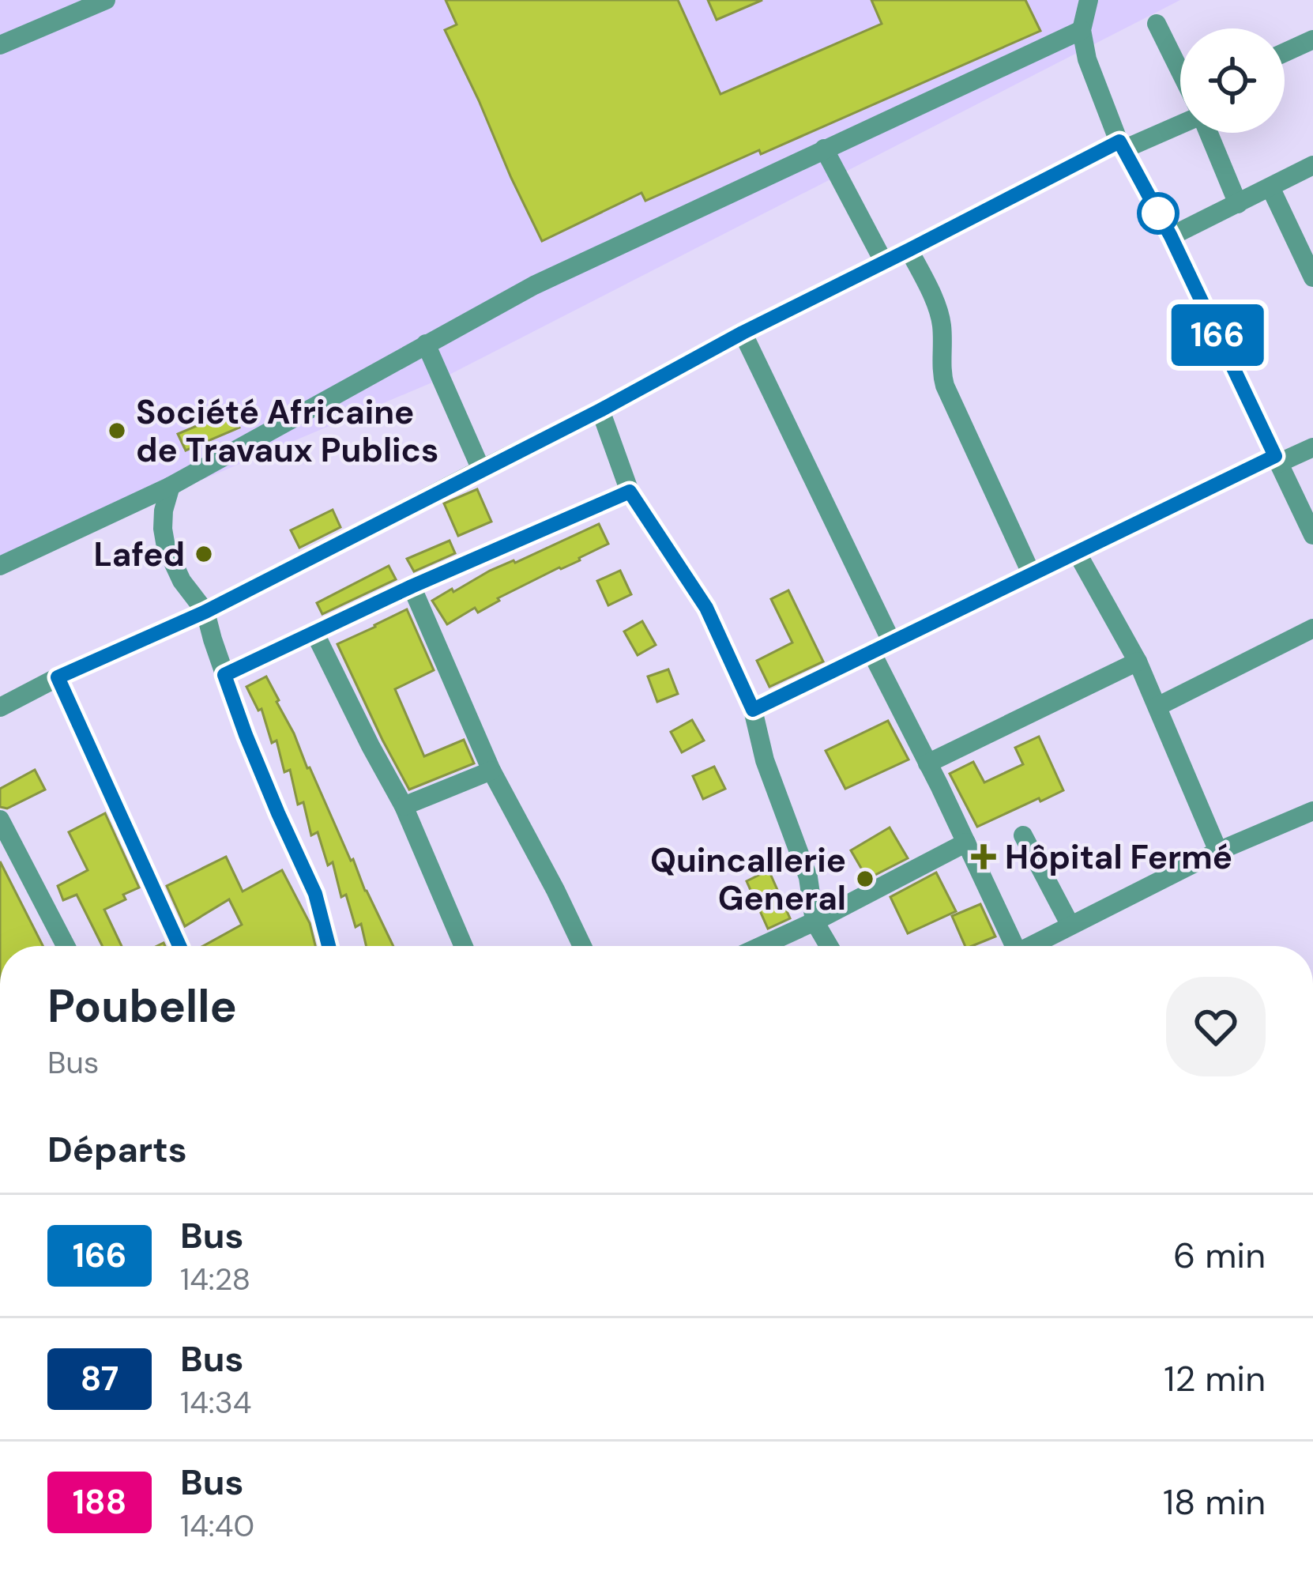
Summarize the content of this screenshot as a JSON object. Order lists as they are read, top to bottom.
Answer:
{
  "places": {
    "other": ["Société Africaine de Travaux Publics", "Lafed", "Quincallerie General"],
    "health": ["Hôpital Fermé"]
  },
  "lines": ["bus line 166"],
  "page": {
    "on_map": "166",
    "heading": [
      ["Poubelle", "Bus"],
      "Départs"
    ],
    "list": [
      {
        "mark": "166",
        "name": "Bus",
        "note": "14:28",
        "value": "6 min"
      },
      {
        "mark": "87",
        "name": "Bus",
        "note": "14:34",
        "value": "12 min"
      },
      {
        "mark": "188",
        "name": "Bus",
        "note": "14:40",
        "value": "18 min"
      }
    ]
  }
}
